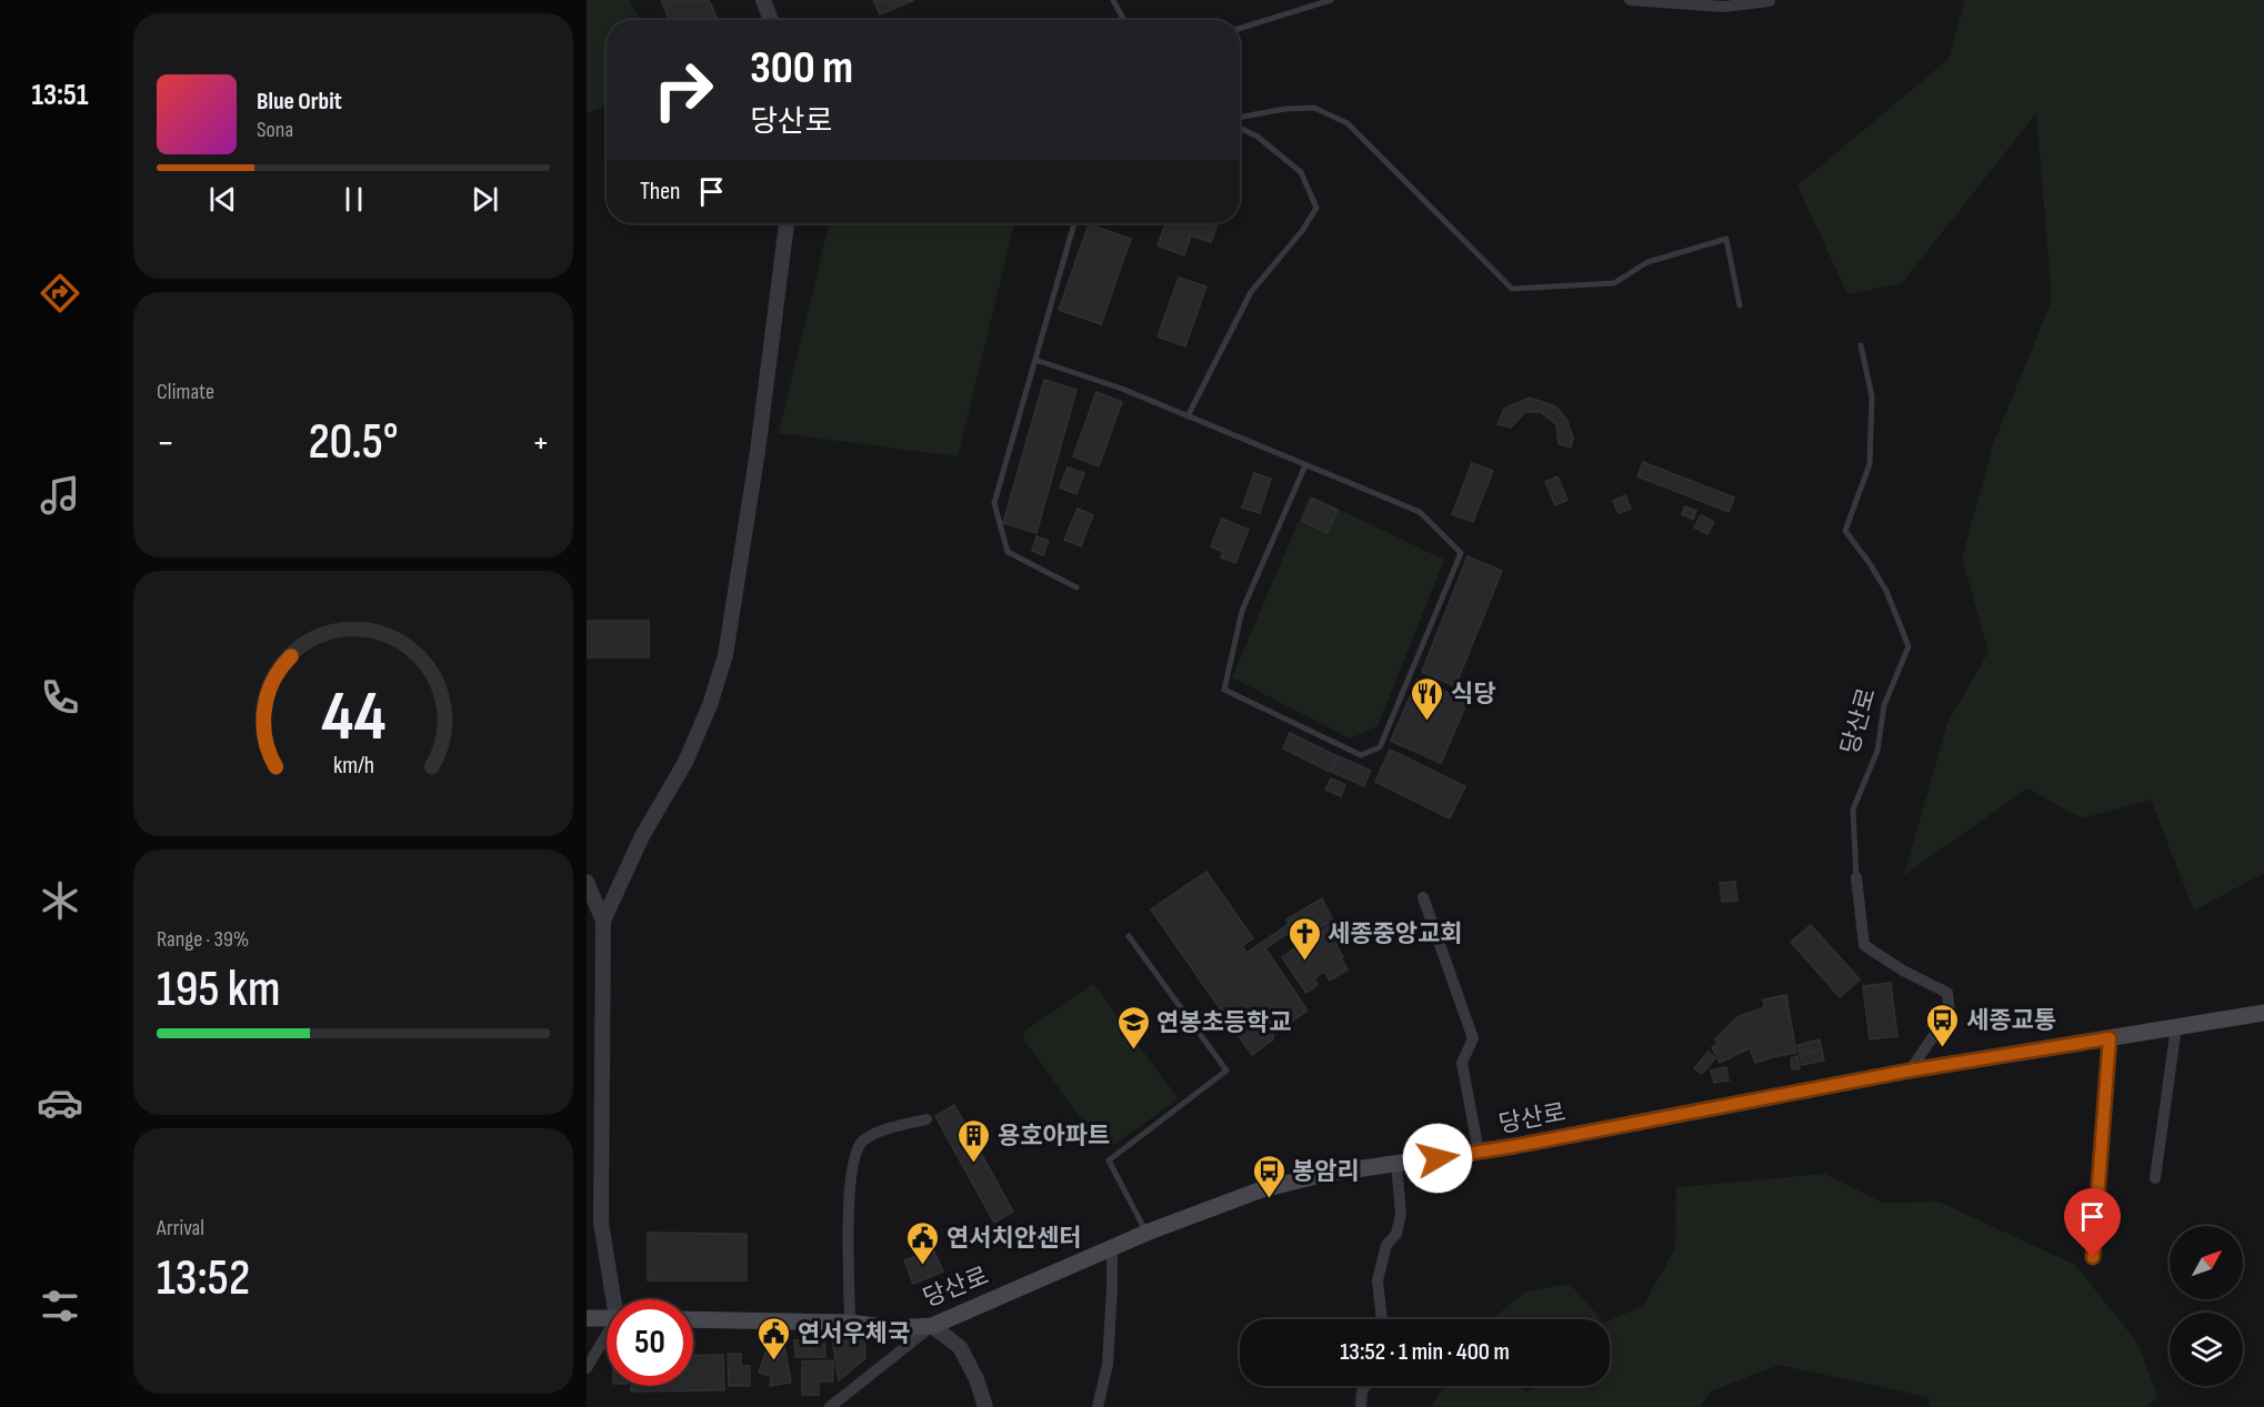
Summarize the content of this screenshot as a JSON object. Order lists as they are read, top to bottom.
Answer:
{
  "streets": {
    "main road": ["당산로"]
  },
  "places": {
    "restaurant": ["식당"],
    "church": ["세종중앙교회"],
    "bus stop": ["세종교통", "봉암리"],
    "school or university": ["연봉초등학교"],
    "building": ["용호아파트"],
    "public building": ["연서치안센터", "연서우체국"]
  },
  "north": "top right",
  "page": {
    "tabs": "13:51",
    "turn": ["300 m", "당산로"],
    "song": ["Blue Orbit", "Sona"],
    "then": "Then",
    "tile": [
      "Climate",
      ["Range · 39%", "195 km"],
      ["Arrival", "13:52"]
    ],
    "heat": ["−", "20.5°", "+"],
    "limit": "50",
    "trip": "13:52 · 1 min · 400 m",
    "gauge": ["44", "km/h"]
  }
}
